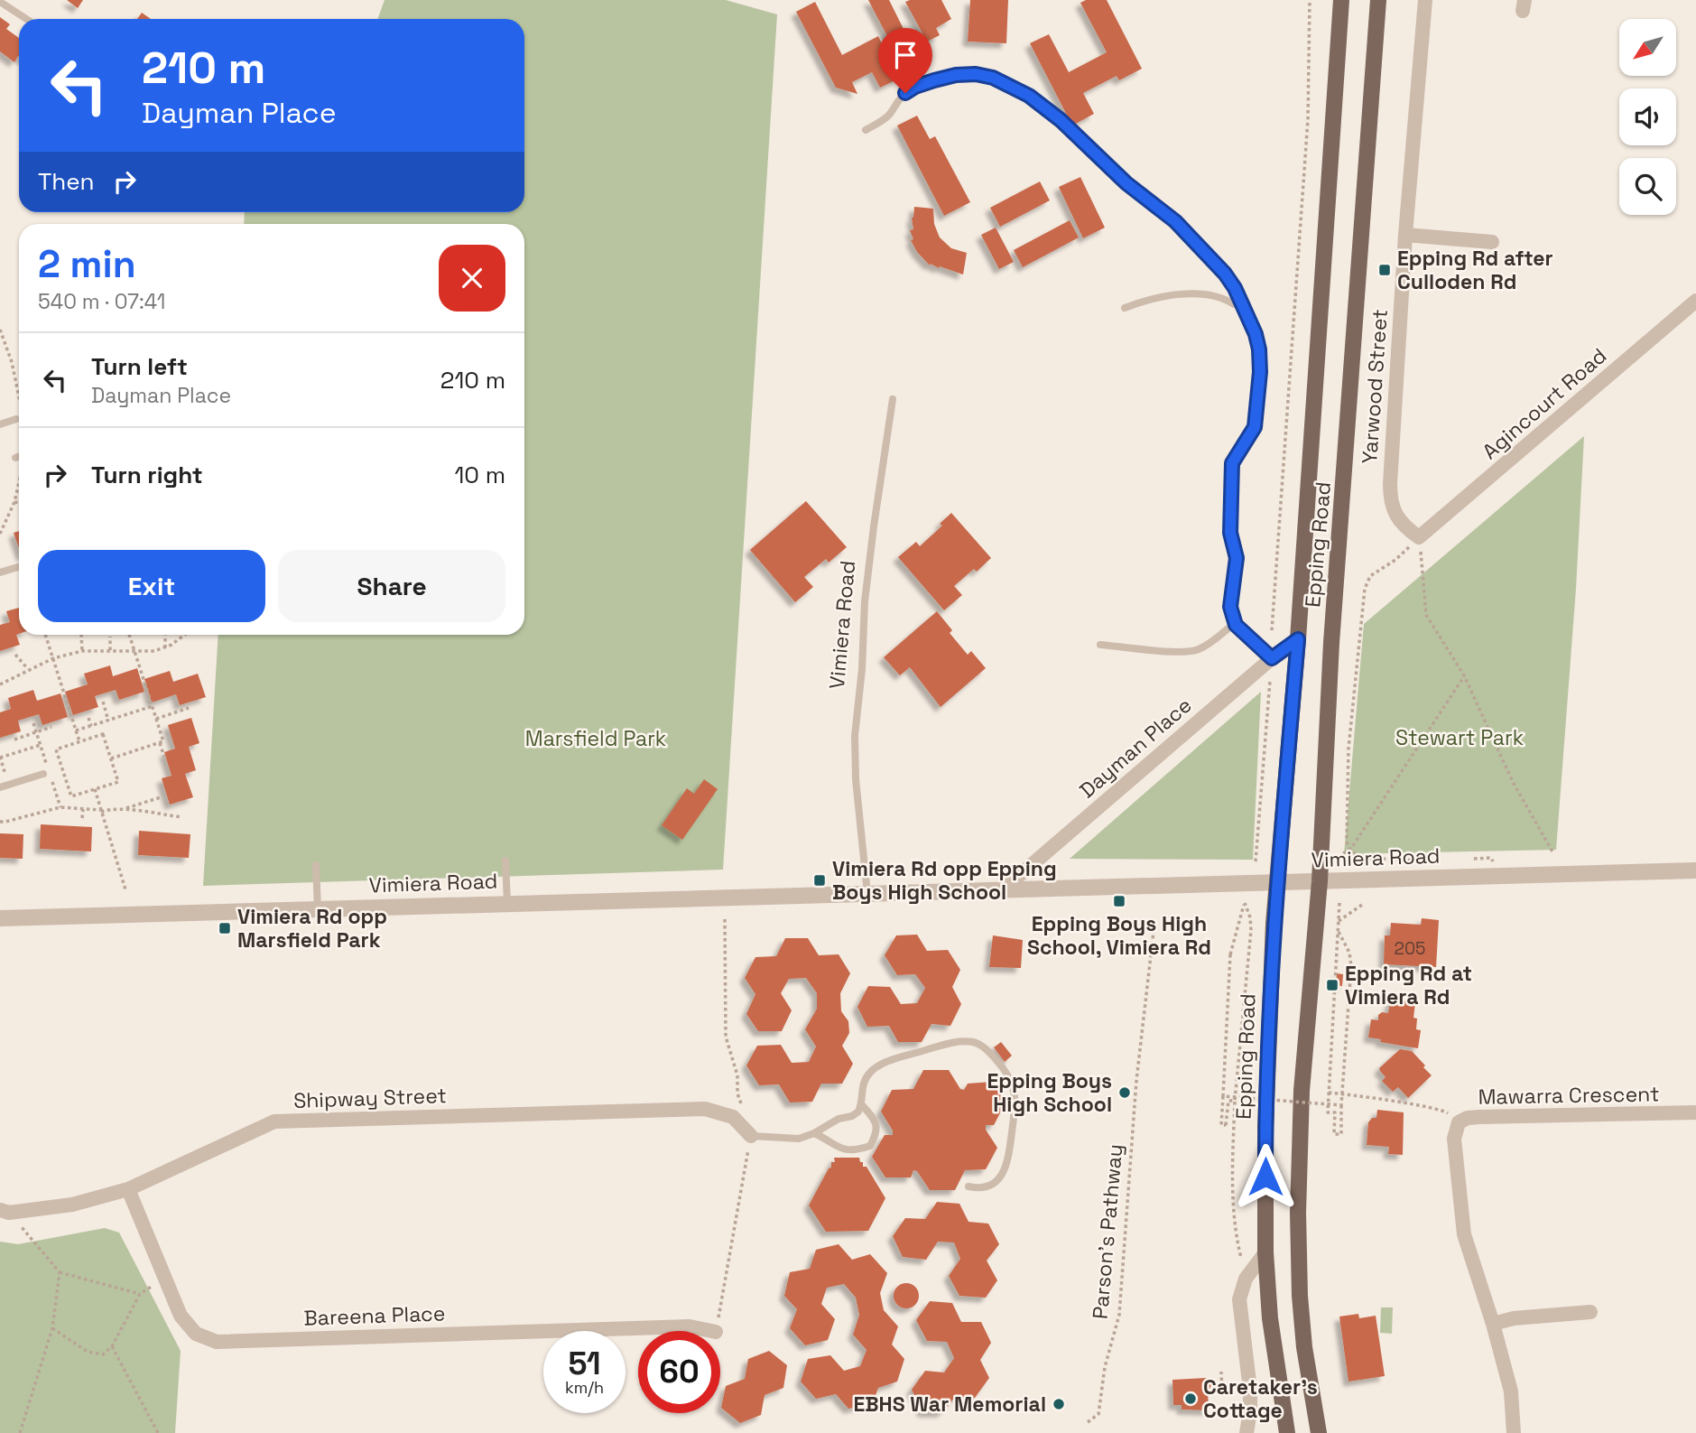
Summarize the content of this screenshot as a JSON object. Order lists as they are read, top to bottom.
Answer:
{
  "streets": {
    "main road": ["Epping Road"],
    "street": [
      "Yarwood Street",
      "Agincourt Road",
      "Vimiera Road",
      "Dayman Place",
      "Mawarra Crescent",
      "Shipway Street",
      "Bareena Place"
    ],
    "path": ["Parson's Pathway"]
  },
  "crossings": [
    ["Yarwood Street", "Agincourt Road"],
    ["Epping Road", "Vimiera Road"],
    ["Epping Road", "Dayman Place"],
    ["Vimiera Road", "Dayman Place"],
    ["Shipway Street", "Bareena Place"]
  ],
  "parks": ["Stewart Park", "Marsfield Park"],
  "places": {
    "transit": [
      "Epping Rd after Culloden Rd",
      "Vimiera Rd opp Epping Boys High School",
      "Epping Boys High School, Vimiera Rd",
      "Vimiera Rd opp Marsfield Park",
      "Epping Rd at Vimiera Rd"
    ],
    "other": ["Epping Boys High School", "Caretaker's Cottage", "EBHS War Memorial"]
  },
  "house_numbers": ["205"],
  "north": "bottom left",
  "page": {
    "turn": ["210 m", "Dayman Place"],
    "then": "Then",
    "heading": ["2 min", "540 m · 07:41"],
    "list": [
      {
        "name": "Turn left",
        "note": "Dayman Place",
        "value": "210 m"
      },
      {
        "name": "Turn right",
        "value": "10 m"
      }
    ],
    "buttons": ["Exit", "Share"],
    "speed": "51 km/h",
    "limit": "60"
  }
}
